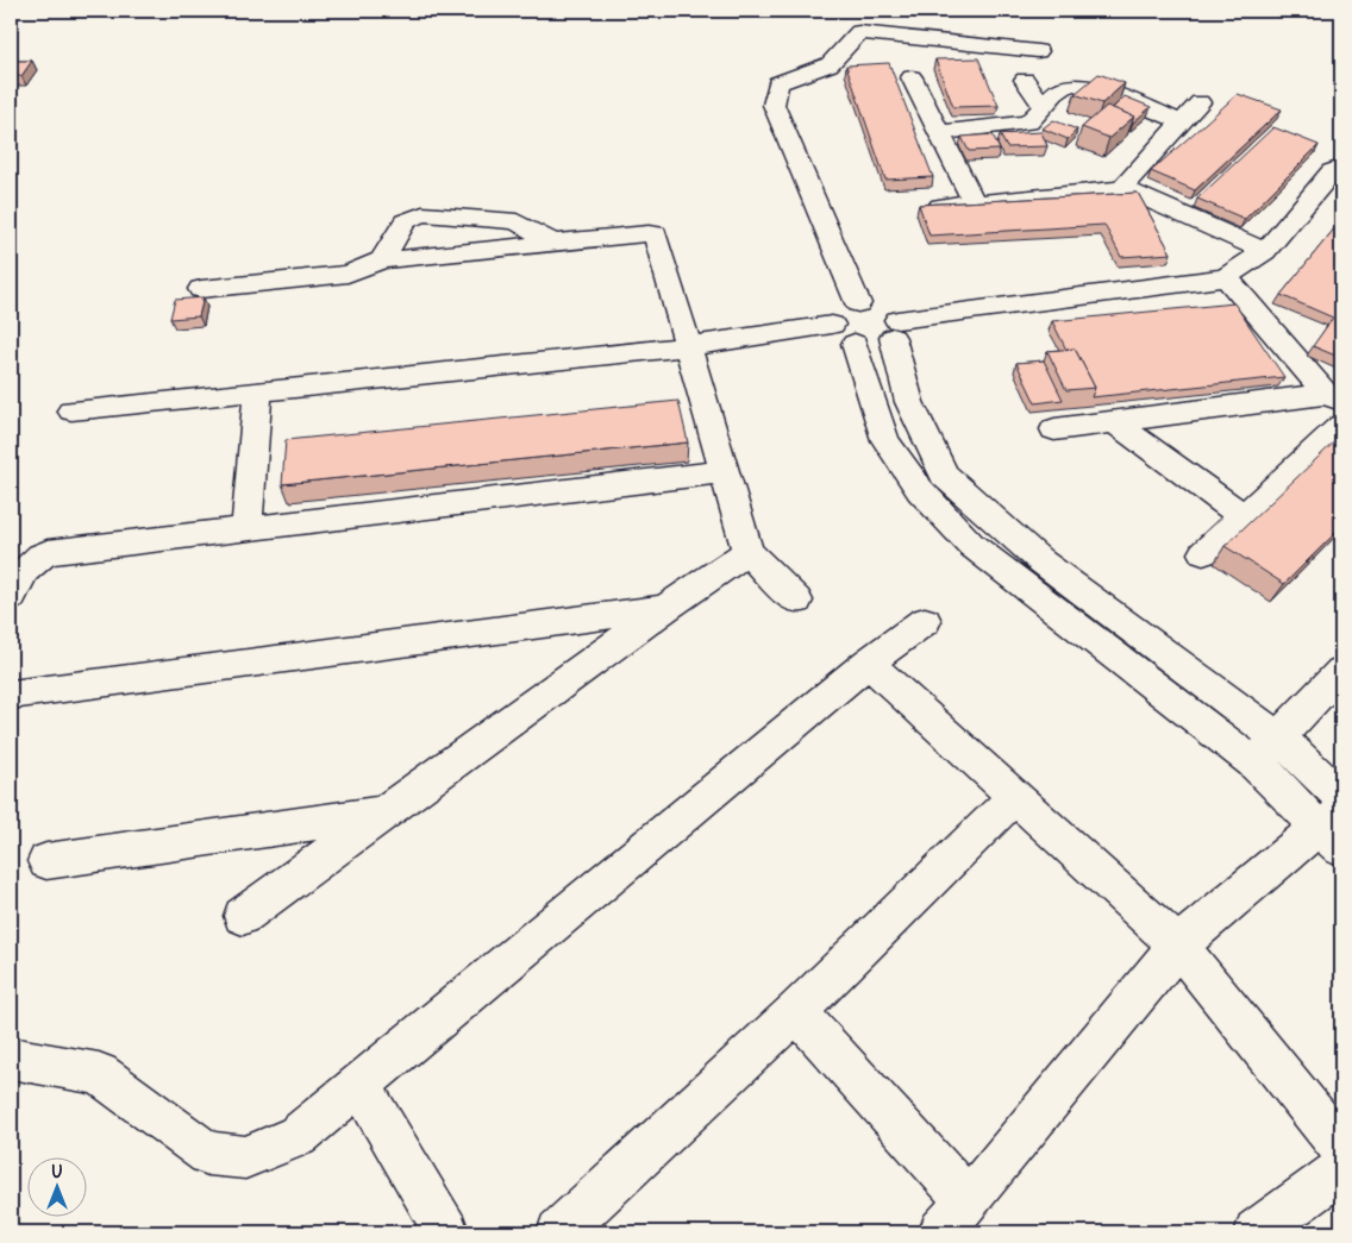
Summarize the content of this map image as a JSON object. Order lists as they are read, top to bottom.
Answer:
{
  "north": "top"
}
